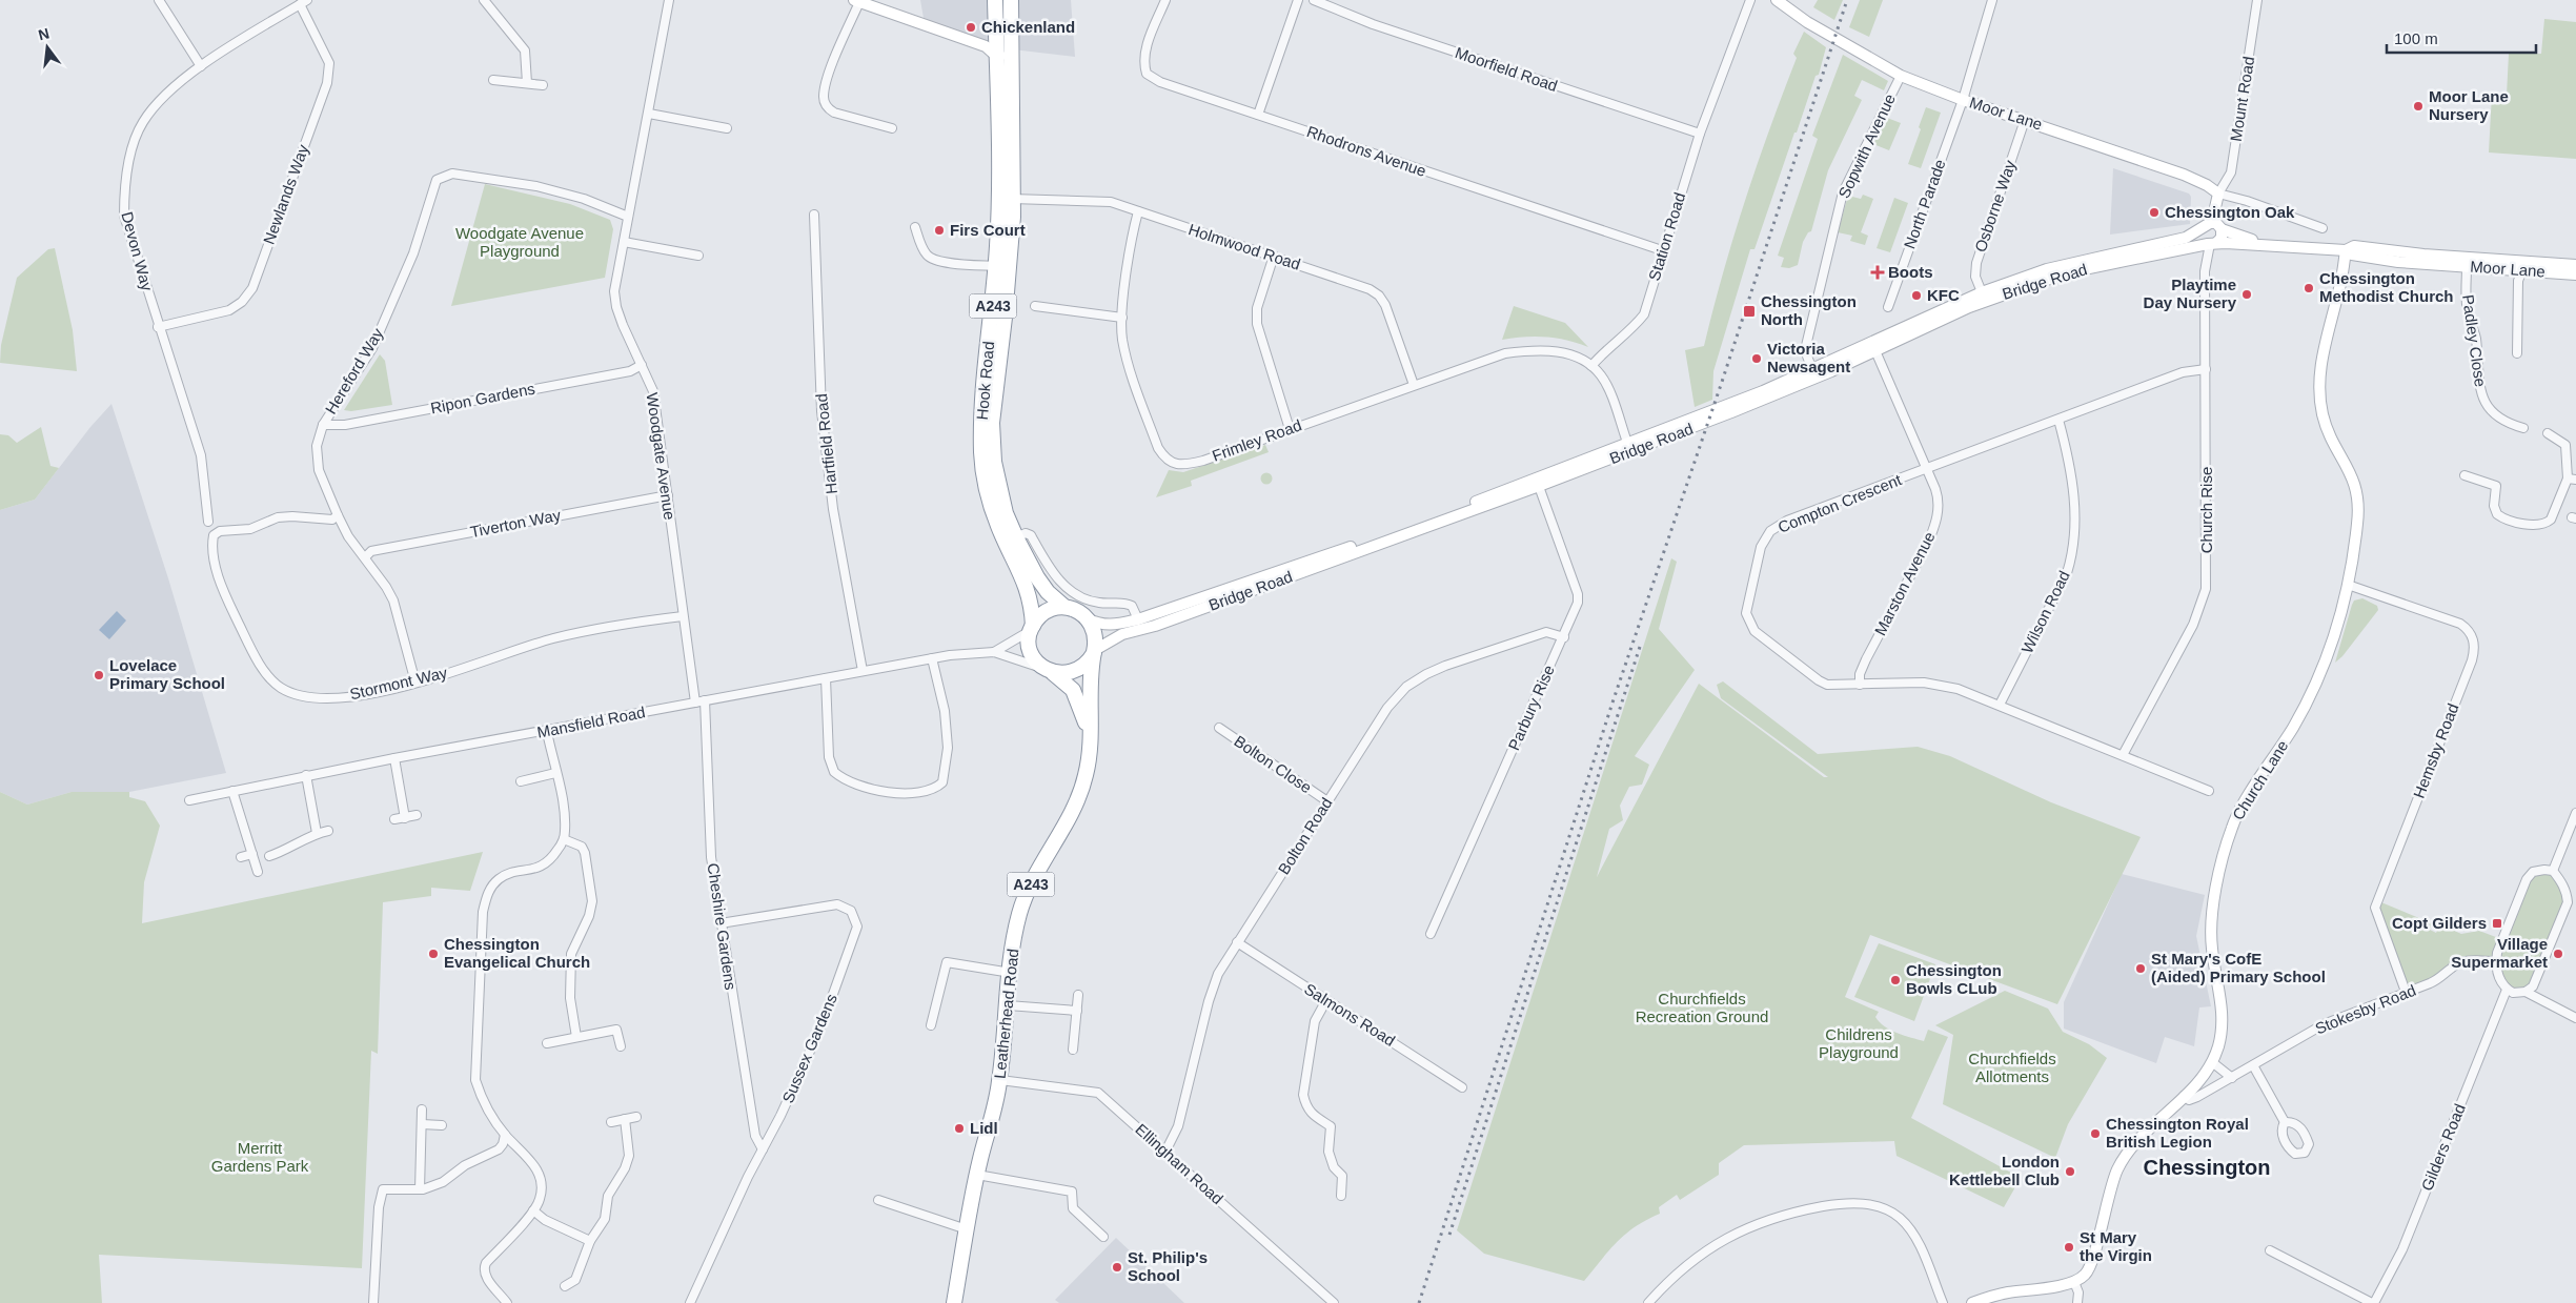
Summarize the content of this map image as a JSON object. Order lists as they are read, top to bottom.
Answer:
{
  "streets": {
    "highway": ["A243", "Hook Road", "Leatherhead Road"],
    "street": [
      "Moorfield Road",
      "Mount Road",
      "Moor Lane",
      "Sopwith Avenue",
      "Rhodrons Avenue",
      "Newlands Way",
      "North Parade",
      "Osborne Way",
      "Station Road",
      "Holmwood Road",
      "Devon Way",
      "Bridge Road",
      "Padley Close",
      "Hereford Way",
      "Ripon Gardens",
      "Frimley Road",
      "Hartfield Road",
      "Woodgate Avenue",
      "Compton Crescent",
      "Church Rise",
      "Tiverton Way",
      "Marston Avenue",
      "Wilson Road",
      "Stormont Way",
      "Parbury Rise",
      "Mansfield Road",
      "Hemsby Road",
      "Bolton Close",
      "Church Lane",
      "Bolton Road",
      "Cheshire Gardens",
      "Stokesby Road",
      "Salmons Road",
      "Sussex Gardens",
      "Gilders Road",
      "Ellingham Road"
    ]
  },
  "crossings": [
    ["Moorfield Road", "Station Road"],
    ["Mount Road", "Moor Lane"],
    ["Moor Lane", "Sopwith Avenue"],
    ["Moor Lane", "North Parade"],
    ["Moor Lane", "Osborne Way"],
    ["Moor Lane", "Bridge Road"],
    ["Moor Lane", "Padley Close"],
    ["Moor Lane", "Church Rise"],
    ["Moor Lane", "Church Lane"],
    ["Sopwith Avenue", "Bridge Road"],
    ["Rhodrons Avenue", "Station Road"],
    ["Newlands Way", "Devon Way"],
    ["Osborne Way", "Bridge Road"],
    ["Station Road", "Frimley Road"],
    ["Holmwood Road", "Hook Road"],
    ["Holmwood Road", "Frimley Road"],
    ["Bridge Road", "A243"],
    ["Bridge Road", "Hook Road"],
    ["Bridge Road", "Church Rise"],
    ["Bridge Road", "Marston Avenue"],
    ["Bridge Road", "Parbury Rise"],
    ["Bridge Road", "Mansfield Road"],
    ["A243", "Hook Road"],
    ["A243", "Mansfield Road"],
    ["A243", "Leatherhead Road"],
    ["Hereford Way", "Ripon Gardens"],
    ["Hereford Way", "Woodgate Avenue"],
    ["Hereford Way", "Tiverton Way"],
    ["Hereford Way", "Stormont Way"],
    ["Hook Road", "Mansfield Road"],
    ["Ripon Gardens", "Woodgate Avenue"],
    ["Hartfield Road", "Mansfield Road"],
    ["Woodgate Avenue", "Tiverton Way"],
    ["Woodgate Avenue", "Stormont Way"],
    ["Woodgate Avenue", "Mansfield Road"],
    ["Compton Crescent", "Church Rise"],
    ["Compton Crescent", "Marston Avenue"],
    ["Compton Crescent", "Wilson Road"],
    ["Parbury Rise", "Bolton Road"],
    ["Mansfield Road", "Cheshire Gardens"],
    ["Hemsby Road", "Church Lane"],
    ["Hemsby Road", "Stokesby Road"],
    ["Bolton Close", "Bolton Road"],
    ["Church Lane", "Stokesby Road"],
    ["Bolton Road", "Salmons Road"],
    ["Bolton Road", "Ellingham Road"],
    ["Cheshire Gardens", "Sussex Gardens"],
    ["Leatherhead Road", "Ellingham Road"]
  ],
  "districts": ["Chessington"],
  "parks": [
    "Woodgate Avenue Playground",
    "Churchfields Recreation Ground",
    "Childrens Playground",
    "Churchfields Allotments",
    "Merritt Gardens Park"
  ],
  "places": {
    "other": [
      "Chickenland",
      "Moor Lane Nursery",
      "Chessington Oak",
      "Firs Court",
      "Chessington Methodist Church",
      "Playtime Day Nursery",
      "KFC",
      "Victoria Newsagent",
      "Lovelace Primary School",
      "Chessington Evangelical Church",
      "Village Supermarket",
      "St Mary's CofE (Aided) Primary School",
      "Chessington Bowls CLub",
      "Lidl",
      "Chessington Royal British Legion",
      "London Kettlebell Club",
      "St Mary the Virgin",
      "St. Philip's School"
    ],
    "health": ["Boots"],
    "transit": ["Chessington North", "Copt Gilders"]
  },
  "scale_bar": "100 m",
  "north": "top"
}
